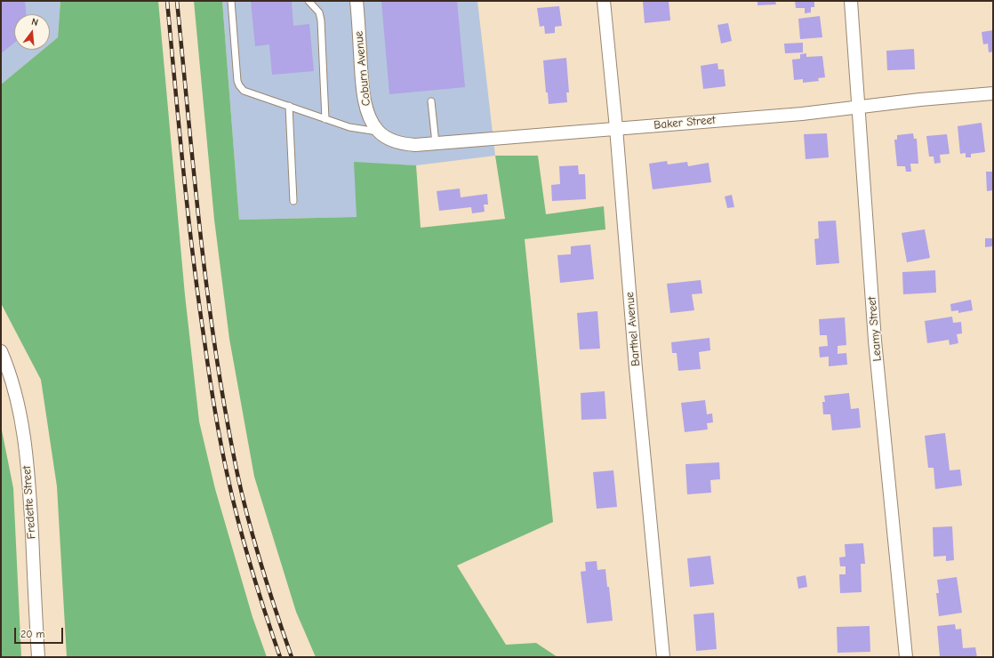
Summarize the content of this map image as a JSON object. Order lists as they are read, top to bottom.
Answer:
{
  "streets": {
    "street": [
      "Coburn Avenue",
      "Baker Street",
      "Barthel Avenue",
      "Leamy Street",
      "Fredette Street"
    ]
  },
  "crossings": [
    ["Coburn Avenue", "Baker Street"],
    ["Baker Street", "Barthel Avenue"],
    ["Baker Street", "Leamy Street"]
  ],
  "scale_bar": "20 m",
  "north": "top"
}
